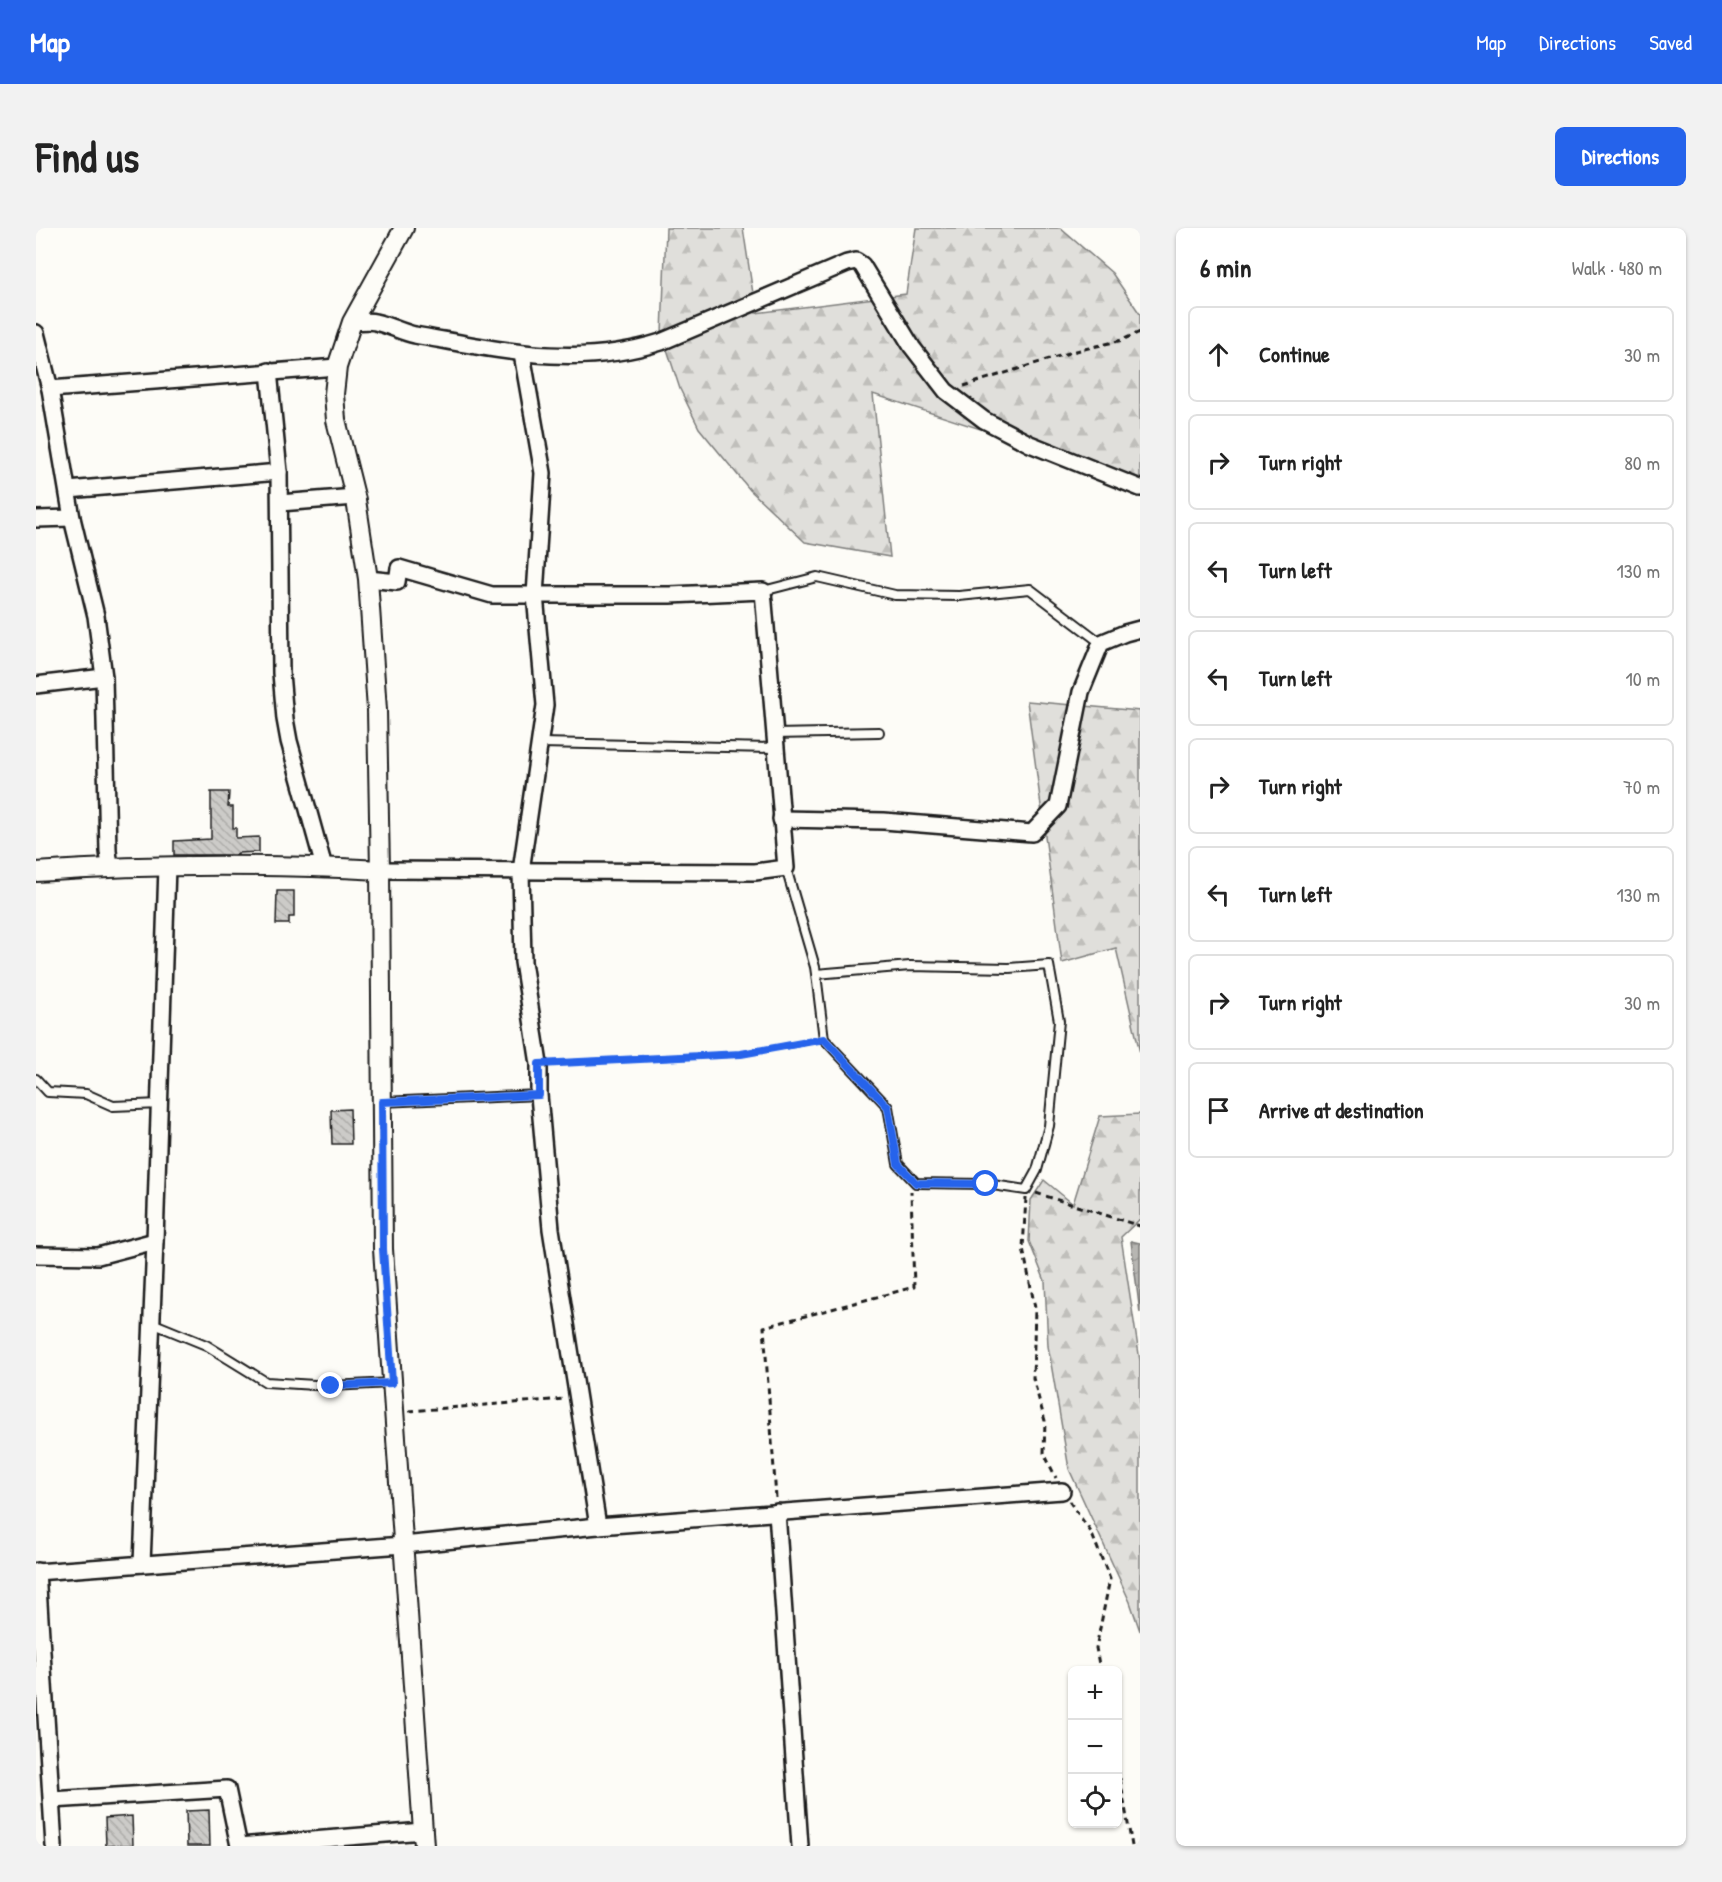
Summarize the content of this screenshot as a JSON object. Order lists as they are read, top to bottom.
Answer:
{
  "page": {
    "header": "Map",
    "nav": ["Map", "Directions", "Saved"],
    "buttons": "Directions",
    "title": "Find us",
    "heading": ["6 min", "Walk · 480 m"],
    "list": [
      ["Continue", "30 m"],
      ["Turn right", "80 m"],
      ["Turn left", "130 m"],
      ["Turn left", "10 m"],
      ["Turn right", "70 m"],
      ["Turn left", "130 m"],
      ["Turn right", "30 m"],
      "Arrive at destination"
    ],
    "map_buttons": ["+", "−"]
  }
}
